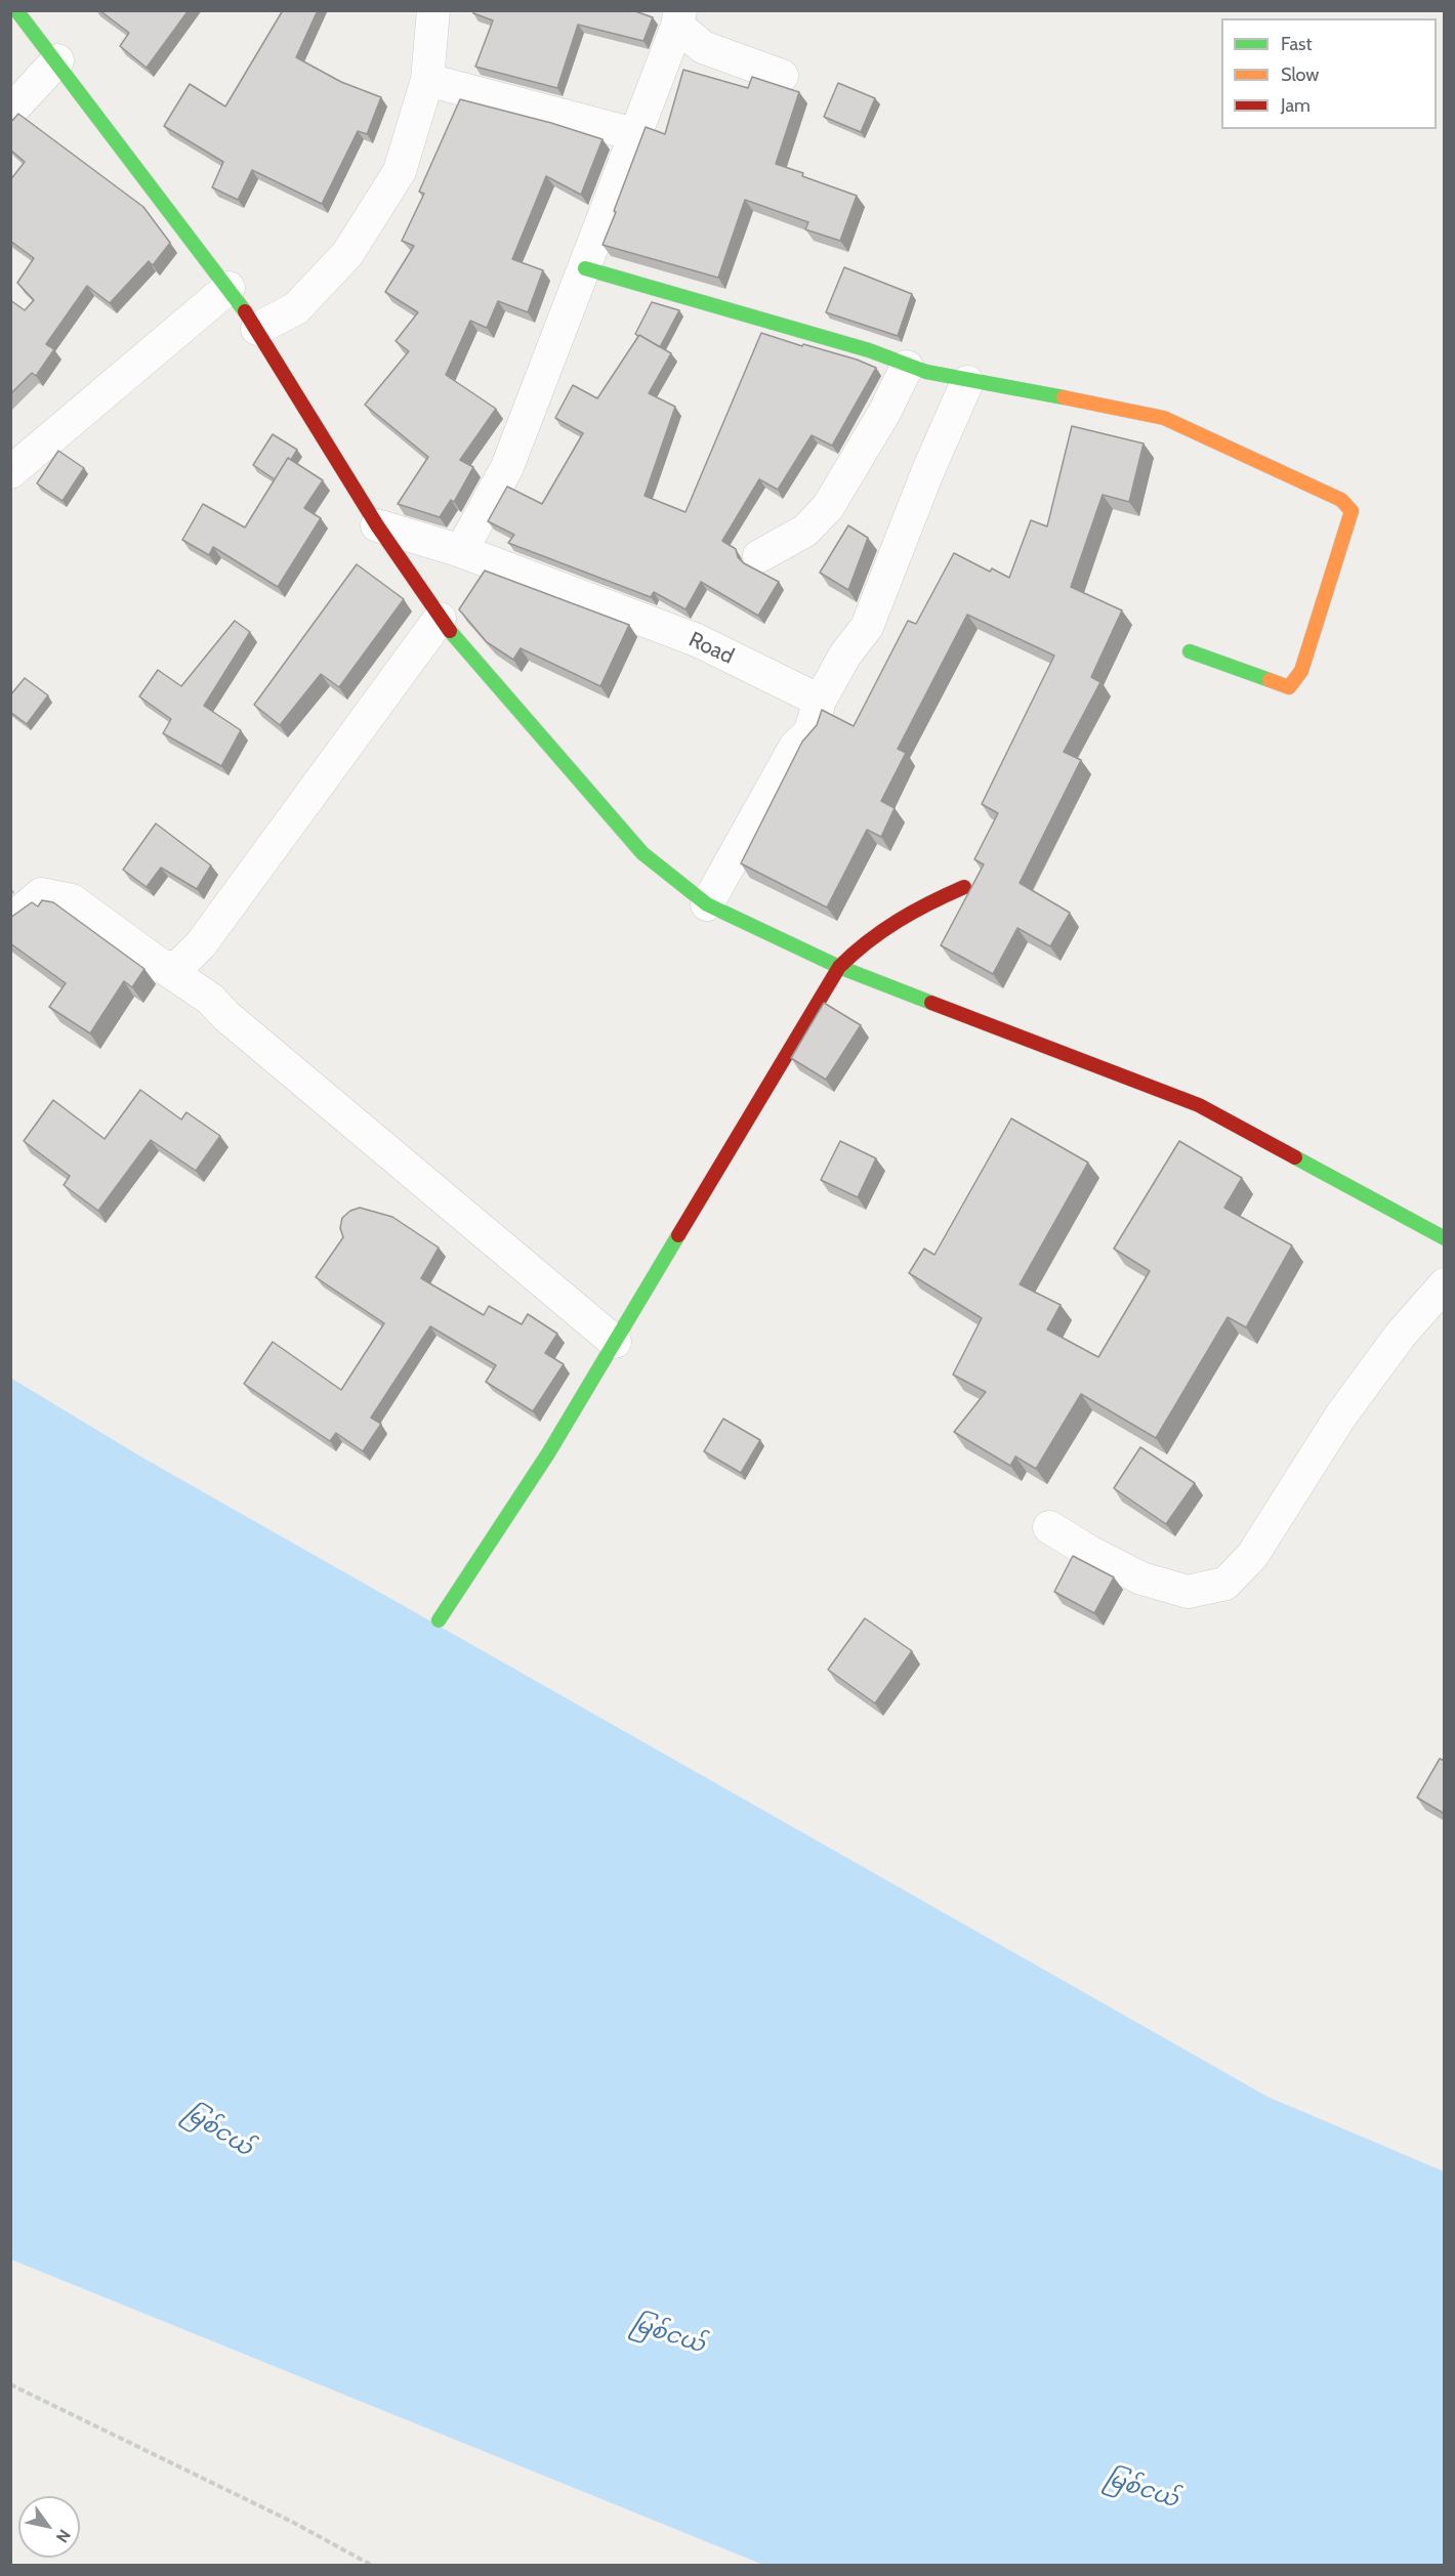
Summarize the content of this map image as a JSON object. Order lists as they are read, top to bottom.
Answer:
{
  "streets": {
    "street": ["Road"]
  },
  "water": ["မြစ်ငယ်"],
  "legend": ["Fast", "Slow", "Jam"],
  "north": "bottom right"
}
